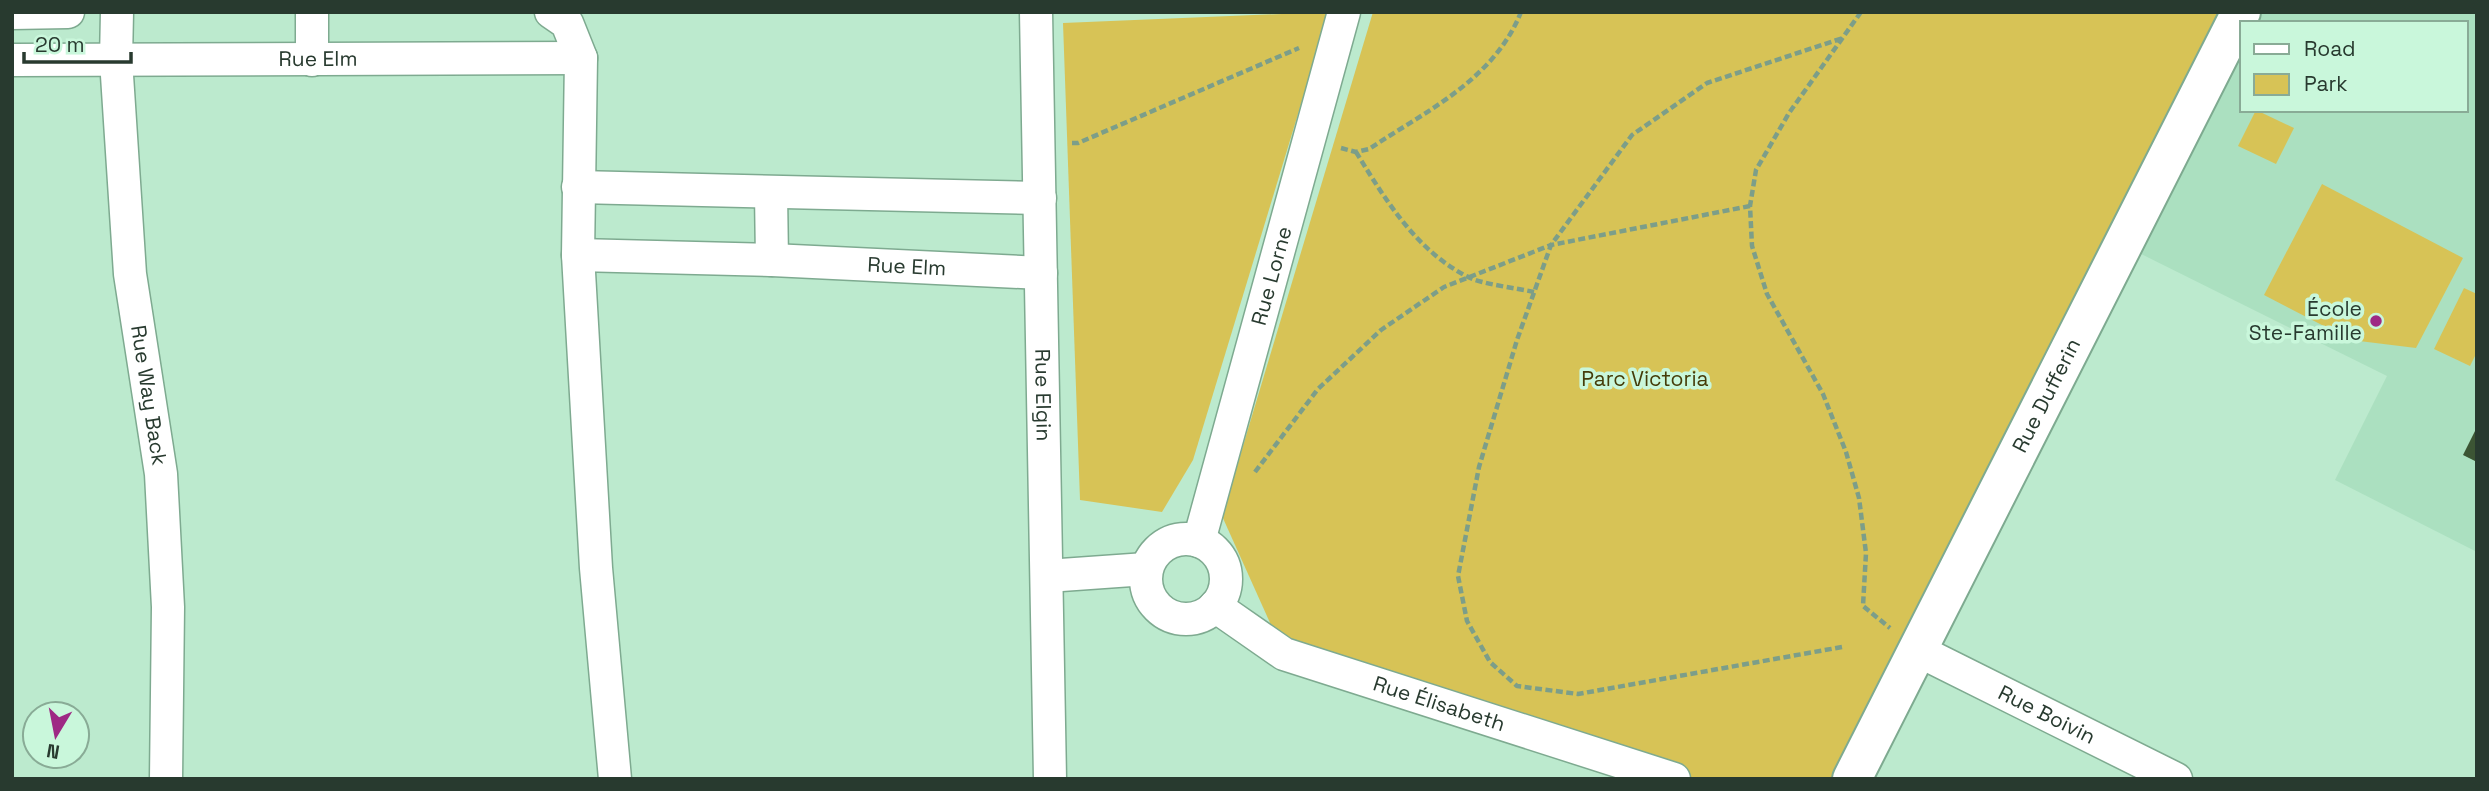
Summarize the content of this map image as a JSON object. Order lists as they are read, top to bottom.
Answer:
{
  "streets": {
    "main road": ["Rue Dufferin"],
    "street": [
      "Rue Elm",
      "Rue Lorne",
      "Rue Way Back",
      "Rue Elgin",
      "Rue Élisabeth",
      "Rue Boivin"
    ]
  },
  "crossings": [
    ["Rue Elm", "Rue Way Back"],
    ["Rue Elm", "Rue Elgin"],
    ["Rue Lorne", "Rue Élisabeth"],
    ["Rue Dufferin", "Rue Boivin"]
  ],
  "parks": ["Parc Victoria"],
  "places": ["École Ste-Famille"],
  "legend": ["Road", "Park"],
  "scale_bar": "20 m",
  "north": "bottom"
}
